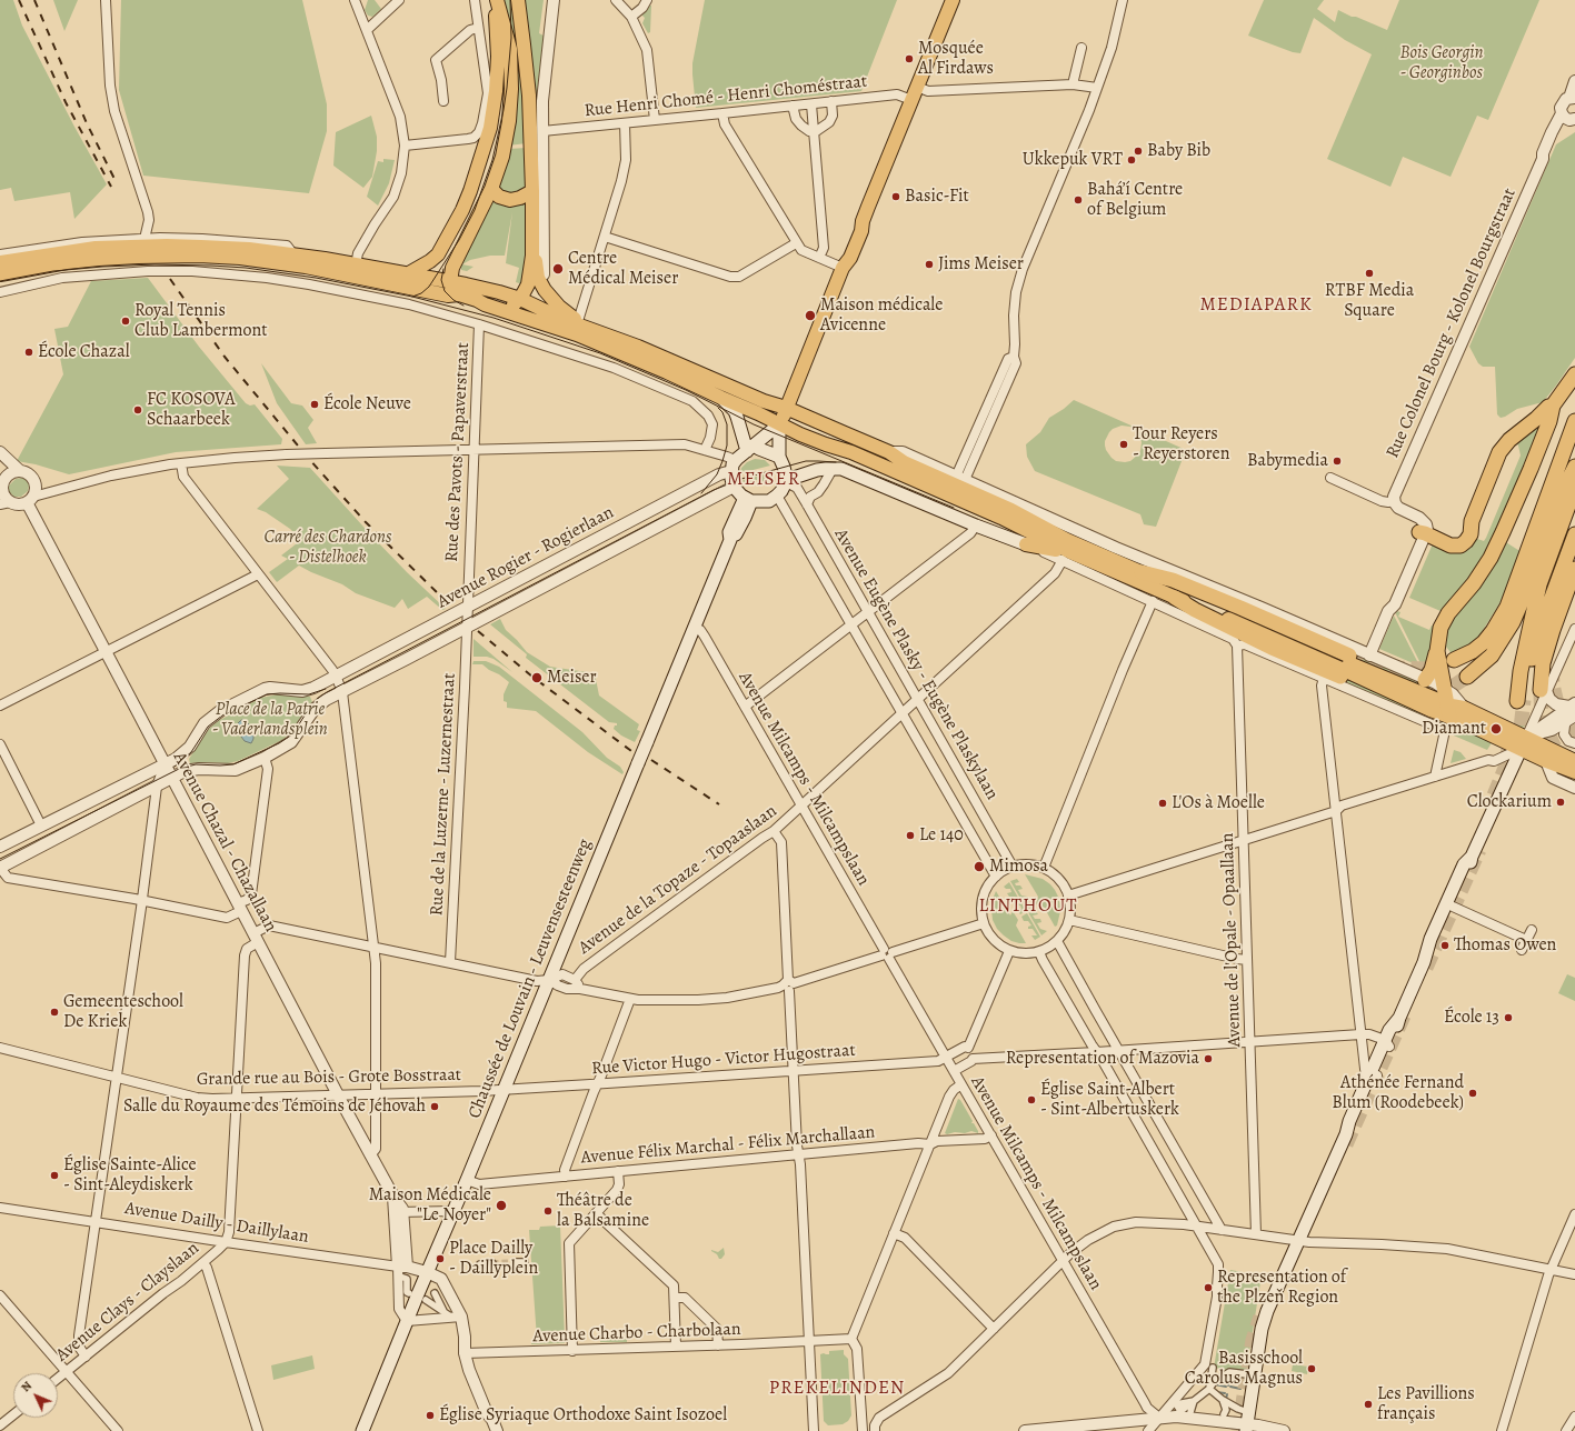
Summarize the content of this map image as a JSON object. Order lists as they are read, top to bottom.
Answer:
{
  "streets": {
    "main road": ["Chaussée de Louvain - Leuvensesteenweg"],
    "street": [
      "Rue Henri Chomé - Henri Choméstraat",
      "Rue Colonel Bourg - Kolonel Bourgstraat",
      "Rue des Pavots - Papaverstraat",
      "Avenue Rogier - Rogierlaan",
      "Avenue Eugène Plasky - Eugène Plaskylaan",
      "Avenue Milcamps - Milcampslaan",
      "Rue de la Luzerne - Luzernestraat",
      "Avenue Chazal - Chazallaan",
      "Avenue de la Topaze - Topaaslaan",
      "Avenue de l'Opale - Opaallaan",
      "Rue Victor Hugo - Victor Hugostraat",
      "Grande rue au Bois - Grote Bosstraat",
      "Avenue Félix Marchal - Félix Marchallaan",
      "Avenue Dailly - Daillylaan",
      "Avenue Clays - Clayslaan",
      "Avenue Charbo - Charbolaan"
    ]
  },
  "crossings": [
    ["Rue des Pavots - Papaverstraat", "Avenue Rogier - Rogierlaan"],
    ["Rue des Pavots - Papaverstraat", "Rue de la Luzerne - Luzernestraat"],
    ["Avenue Rogier - Rogierlaan", "Avenue Eugène Plasky - Eugène Plaskylaan"],
    ["Avenue Rogier - Rogierlaan", "Rue de la Luzerne - Luzernestraat"],
    ["Avenue Rogier - Rogierlaan", "Chaussée de Louvain - Leuvensesteenweg"],
    ["Avenue Eugène Plasky - Eugène Plaskylaan", "Avenue de la Topaze - Topaaslaan"],
    ["Avenue Eugène Plasky - Eugène Plaskylaan", "Chaussée de Louvain - Leuvensesteenweg"],
    ["Avenue Milcamps - Milcampslaan", "Avenue de la Topaze - Topaaslaan"],
    ["Avenue Milcamps - Milcampslaan", "Chaussée de Louvain - Leuvensesteenweg"],
    ["Avenue Milcamps - Milcampslaan", "Rue Victor Hugo - Victor Hugostraat"],
    ["Avenue Milcamps - Milcampslaan", "Avenue Félix Marchal - Félix Marchallaan"],
    ["Avenue Chazal - Chazallaan", "Grande rue au Bois - Grote Bosstraat"],
    ["Chaussée de Louvain - Leuvensesteenweg", "Rue Victor Hugo - Victor Hugostraat"],
    ["Chaussée de Louvain - Leuvensesteenweg", "Grande rue au Bois - Grote Bosstraat"],
    ["Chaussée de Louvain - Leuvensesteenweg", "Avenue Félix Marchal - Félix Marchallaan"],
    ["Chaussée de Louvain - Leuvensesteenweg", "Avenue Dailly - Daillylaan"],
    ["Rue Victor Hugo - Victor Hugostraat", "Grande rue au Bois - Grote Bosstraat"],
    ["Avenue Dailly - Daillylaan", "Avenue Clays - Clayslaan"],
    ["Avenue Dailly - Daillylaan", "Avenue Charbo - Charbolaan"]
  ],
  "districts": [
    "MEDIAPARK",
    "MEISER",
    "LINTHOUT",
    "PREKELINDEN"
  ],
  "parks": ["Bois Georgin - Georginbos", "Carré des Chardons - Distelhoek", "Place de la Patrie - Vaderlandsplein"],
  "places": [
    "Mosquée Al Firdaws",
    "Baby Bib",
    "Ukkepuk VRT",
    "Basic-Fit",
    "Bahá’í Centre of Belgium",
    "Jims Meiser",
    "Centre Médical Meiser",
    "RTBF Media Square",
    "Maison médicale Avicenne",
    "Royal Tennis Club Lambermont",
    "École Chazal",
    "École Neuve",
    "FC KOSOVA Schaarbeek",
    "Tour Reyers - Reyerstoren",
    "Babymedia",
    "Meiser",
    "Diamant",
    "Clockarium",
    "L'Os à Moelle",
    "Le 140",
    "Mimosa",
    "Thomas Owen",
    "Gemeenteschool De Kriek",
    "École 13",
    "Representation of Mazovia",
    "Athénée Fernand Blum (Roodebeek)",
    "Église Saint-Albert - Sint-Albertuskerk",
    "Salle du Royaume des Témoins de Jéhovah",
    "Église Sainte-Alice - Sint-Aleydiskerk",
    "Maison Médicale \"Le Noyer\"",
    "Théâtre de la Balsamine",
    "Place Dailly - Daillyplein",
    "Representation of the Plzeň Region",
    "Basisschool Carolus Magnus",
    "Les Pavillions français",
    "Église Syriaque Orthodoxe Saint Isozoel"
  ],
  "north": "top left"
}
